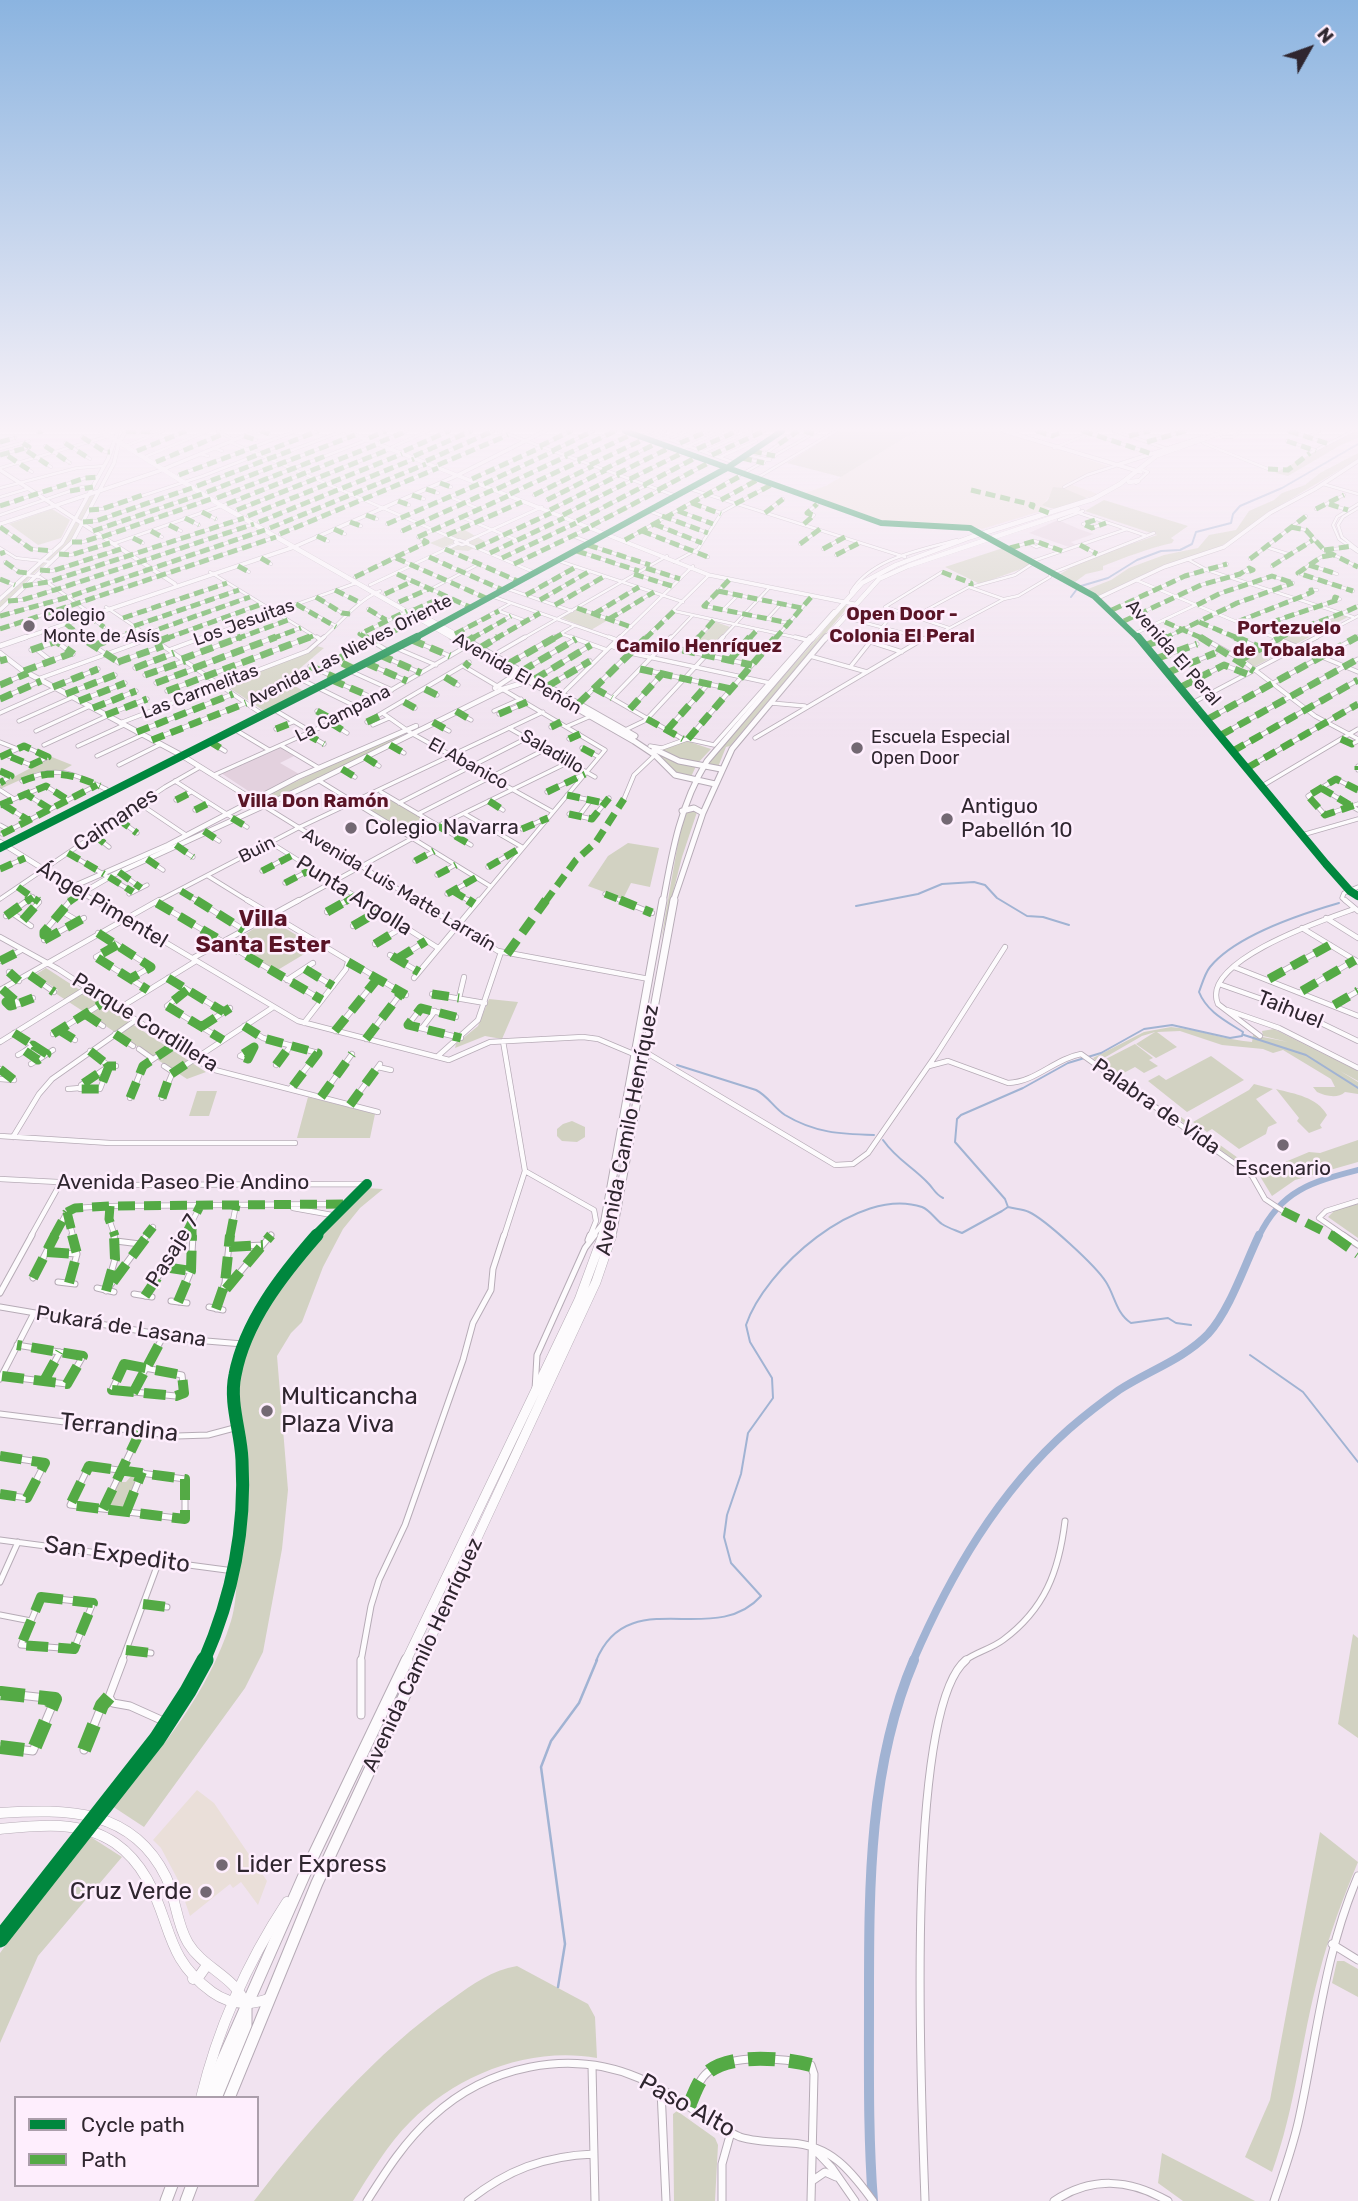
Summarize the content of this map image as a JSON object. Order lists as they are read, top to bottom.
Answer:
{
  "streets": {
    "main road": ["Avenida El Peñón", "Avenida Camilo Henríquez"],
    "street": [
      "Los Jesuitas",
      "Avenida Las Nieves Oriente",
      "Avenida El Peral",
      "Las Carmelitas",
      "La Campana",
      "Saladillo",
      "El Abanico",
      "Caimanes",
      "Buin",
      "Avenida Luis Matte Larraín",
      "Punta Argolla",
      "Ángel Pimentel",
      "Taihuel",
      "Parque Cordillera",
      "Palabra de Vida",
      "Avenida Paseo Pie Andino",
      "Pasaje 7",
      "Pukará de Lasana",
      "Terrandina",
      "San Expedito",
      "Paso Alto"
    ]
  },
  "crossings": [
    ["Los Jesuitas", "Avenida El Peñón"],
    ["Avenida Las Nieves Oriente", "Avenida El Peñón"],
    ["Avenida Las Nieves Oriente", "Avenida Luis Matte Larraín"],
    ["Avenida Las Nieves Oriente", "Ángel Pimentel"],
    ["Avenida El Peral", "Avenida Camilo Henríquez"],
    ["Avenida El Peñón", "Las Carmelitas"],
    ["Avenida El Peñón", "La Campana"],
    ["Avenida El Peñón", "Avenida Camilo Henríquez"],
    ["Las Carmelitas", "Avenida Luis Matte Larraín"],
    ["La Campana", "Avenida Luis Matte Larraín"],
    ["Saladillo", "Buin"],
    ["El Abanico", "Buin"],
    ["Caimanes", "Avenida Luis Matte Larraín"],
    ["Caimanes", "Ángel Pimentel"],
    ["Buin", "Avenida Luis Matte Larraín"],
    ["Buin", "Punta Argolla"],
    ["Buin", "Ángel Pimentel"],
    ["Buin", "Parque Cordillera"],
    ["Avenida Luis Matte Larraín", "Avenida Camilo Henríquez"]
  ],
  "districts": [
    "Open Door - Colonia El Peral",
    "Portezuelo de Tobalaba",
    "Camilo Henríquez",
    "Villa Don Ramón",
    "Villa Santa Ester"
  ],
  "places": [
    "Colegio Monte de Asís",
    "Escuela Especial Open Door",
    "Antiguo Pabellón 10",
    "Colegio Navarra",
    "Escenario",
    "Multicancha Plaza Viva",
    "Lider Express",
    "Cruz Verde"
  ],
  "legend": ["Cycle path", "Path"],
  "north": "top right"
}
